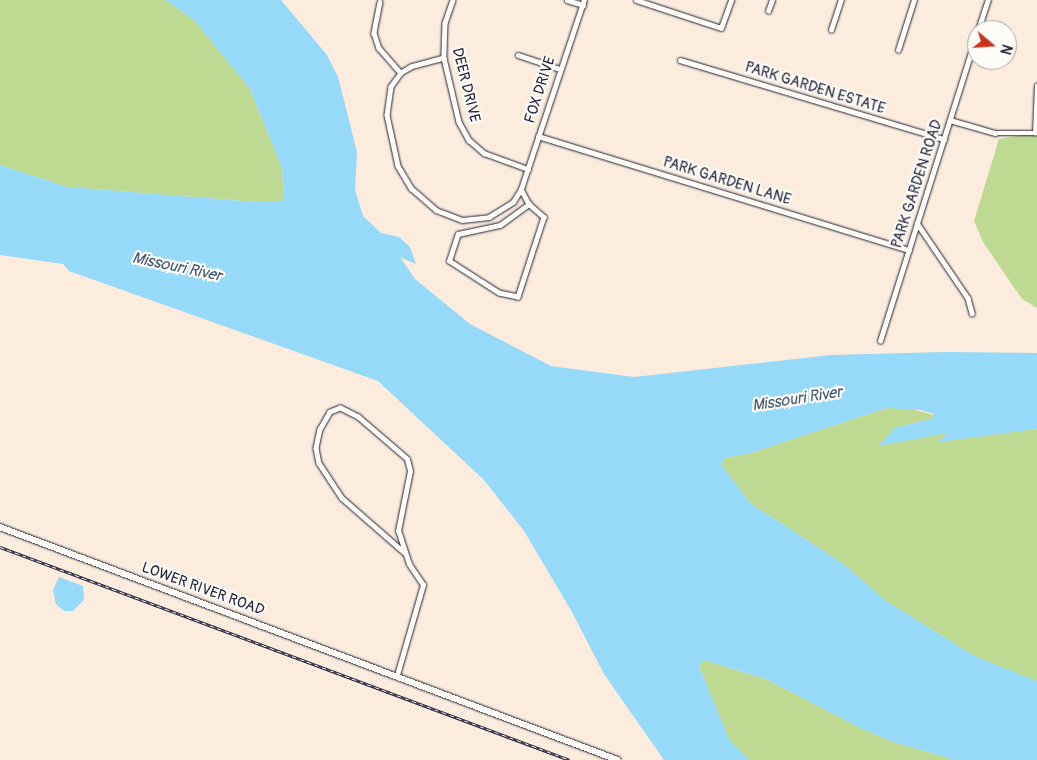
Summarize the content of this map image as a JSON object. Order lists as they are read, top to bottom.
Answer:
{
  "streets": {
    "street": [
      "DEER DRIVE",
      "PARK GARDEN ESTATE",
      "FOX DRIVE",
      "PARK GARDEN LANE",
      "PARK GARDEN ROAD",
      "LOWER RIVER ROAD"
    ]
  },
  "crossings": [
    ["DEER DRIVE", "FOX DRIVE"],
    ["PARK GARDEN ESTATE", "PARK GARDEN ROAD"],
    ["FOX DRIVE", "PARK GARDEN LANE"],
    ["PARK GARDEN LANE", "PARK GARDEN ROAD"]
  ],
  "water": ["Missouri River"],
  "north": "right"
}
